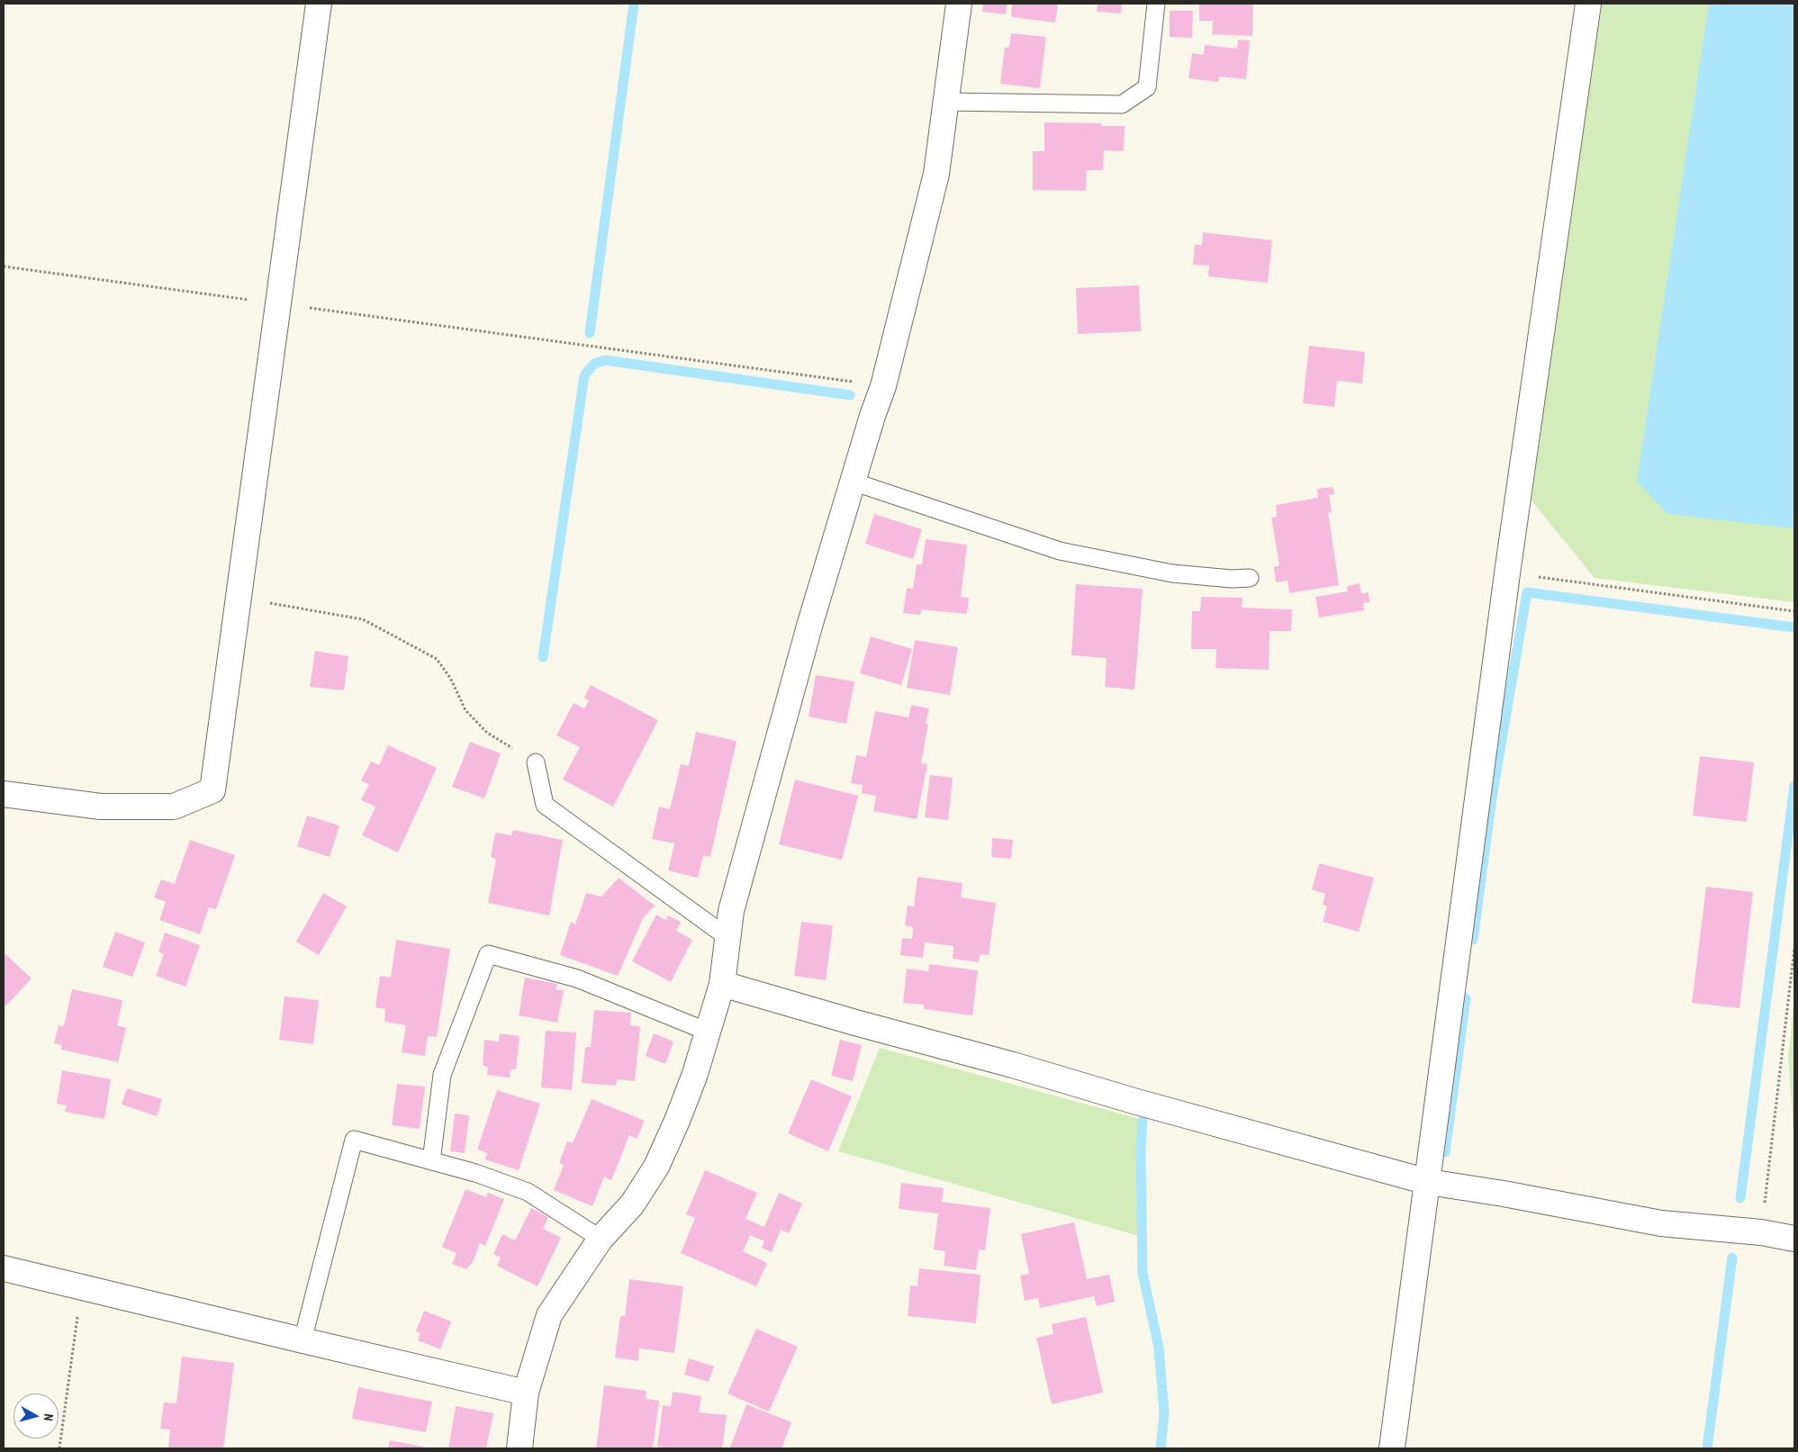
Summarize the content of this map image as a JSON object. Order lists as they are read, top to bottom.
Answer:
{
  "north": "right"
}
